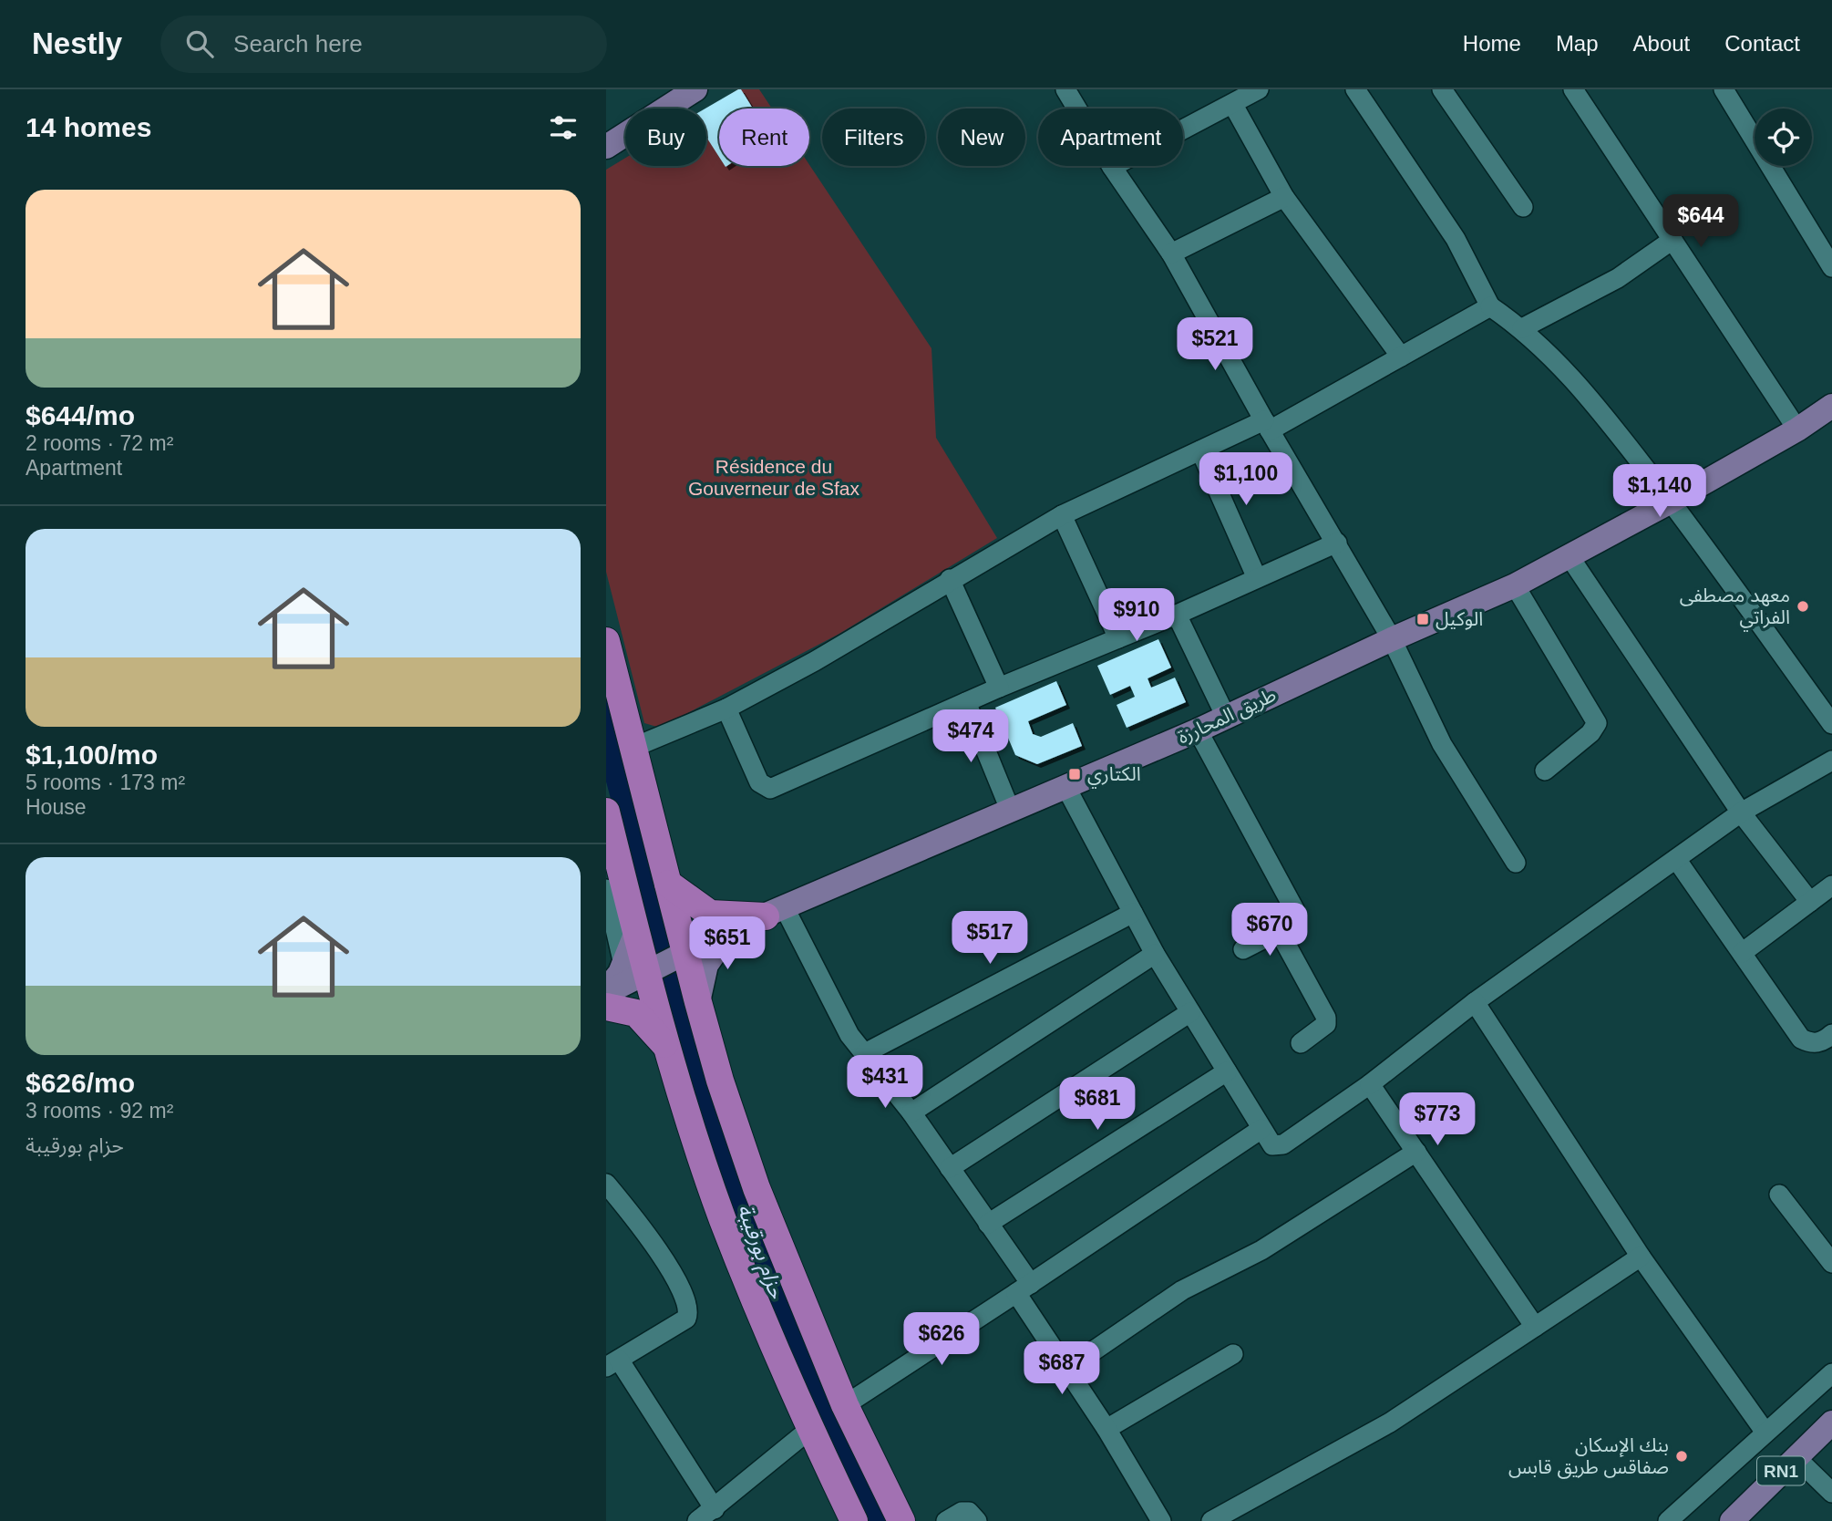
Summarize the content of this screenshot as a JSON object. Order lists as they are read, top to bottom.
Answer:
{
  "streets": {
    "main road": ["طريق المحارزة", "RN1"]
  },
  "water": ["حزام بورقيبة"],
  "parks": ["Résidence du Gouverneur de Sfax"],
  "places": {
    "other": ["معهد مصطفى الفراتي", "بنك الإسكان صفاقس طريق قابس"],
    "transit": ["الوكيل", "الكتاري"]
  },
  "page": {
    "header": "Nestly",
    "search": "Search here",
    "nav": [
      "Home",
      "Map",
      "About",
      "Contact"
    ],
    "heading": "14 homes",
    "chip": [
      "Buy",
      "Rent",
      "Filters",
      "New",
      "Apartment"
    ],
    "list": [
      {
        "name": "$644/mo",
        "note": "2 rooms · 72 m² · Apartment"
      },
      {
        "name": "$1,100/mo",
        "note": "5 rooms · 173 m² · House"
      },
      {
        "name": "$626/mo",
        "note": "3 rooms · 92 m² · حزام بورقيبة"
      }
    ],
    "price": [
      "$644",
      "$521",
      "$1,100",
      "$1,140",
      "$910",
      "$474",
      "$670",
      "$517",
      "$651",
      "$431",
      "$681",
      "$773",
      "$626",
      "$687"
    ]
  }
}
